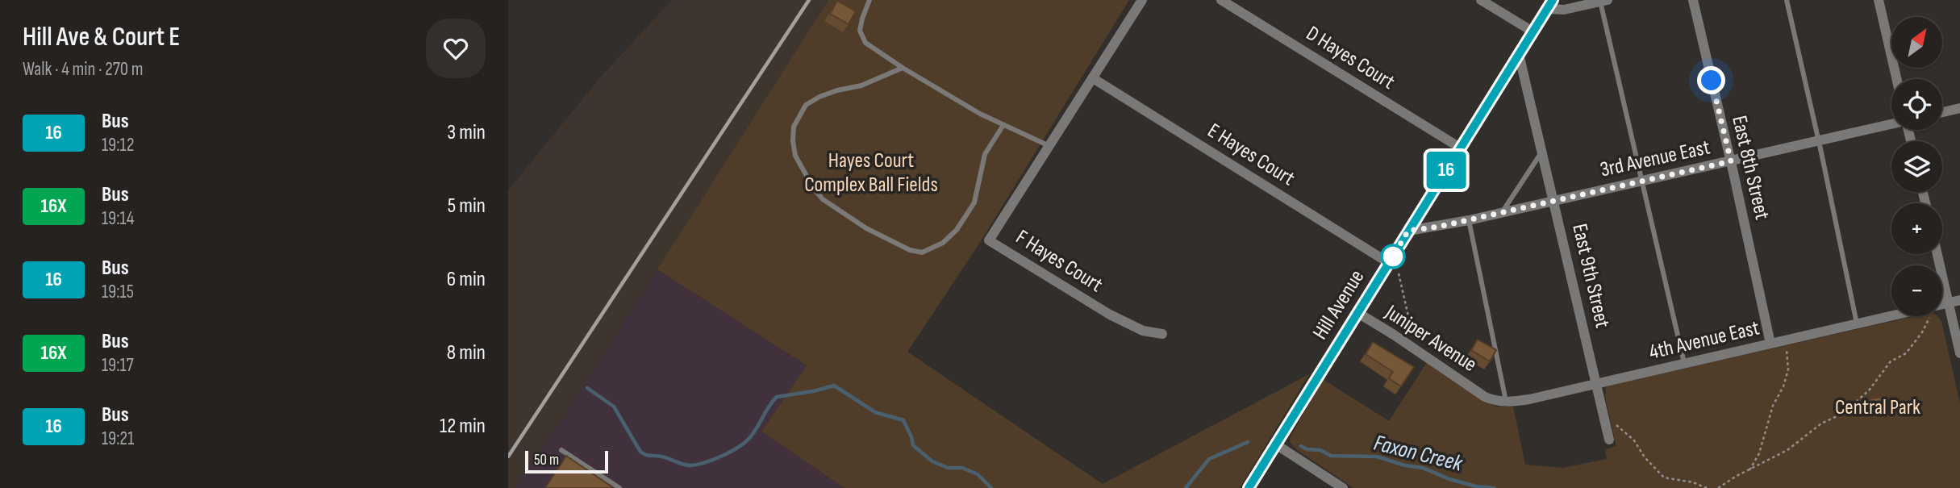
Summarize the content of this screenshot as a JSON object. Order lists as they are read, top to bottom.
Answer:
{
  "streets": {
    "street": [
      "D Hayes Court",
      "E Hayes Court",
      "3rd Avenue East",
      "East 8th Street",
      "F Hayes Court",
      "East 9th Street",
      "Hill Avenue",
      "Juniper Avenue",
      "4th Avenue East"
    ]
  },
  "crossings": [
    ["D Hayes Court", "Hill Avenue"],
    ["E Hayes Court", "F Hayes Court"],
    ["E Hayes Court", "Hill Avenue"],
    ["3rd Avenue East", "East 8th Street"],
    ["3rd Avenue East", "East 9th Street"],
    ["3rd Avenue East", "Hill Avenue"],
    ["East 8th Street", "4th Avenue East"],
    ["East 9th Street", "Hill Avenue"],
    ["East 9th Street", "4th Avenue East"],
    ["Hill Avenue", "Juniper Avenue"],
    ["Juniper Avenue", "4th Avenue East"]
  ],
  "water": ["Faxon Creek"],
  "parks": ["Hayes Court Complex Ball Fields", "Central Park"],
  "lines": ["bus line 16"],
  "scale_bar": "50 m",
  "north": "top right",
  "page": {
    "heading": ["Hill Ave & Court E", "Walk · 4 min · 270 m"],
    "on_map": "16",
    "map_buttons": ["+", "−"],
    "list": [
      {
        "mark": "16",
        "name": "Bus",
        "note": "19:12",
        "value": "3 min"
      },
      {
        "mark": "16X",
        "name": "Bus",
        "note": "19:14",
        "value": "5 min"
      },
      {
        "mark": "16",
        "name": "Bus",
        "note": "19:15",
        "value": "6 min"
      },
      {
        "mark": "16X",
        "name": "Bus",
        "note": "19:17",
        "value": "8 min"
      },
      {
        "mark": "16",
        "name": "Bus",
        "note": "19:21",
        "value": "12 min"
      }
    ],
    "scale": "50 m"
  }
}
